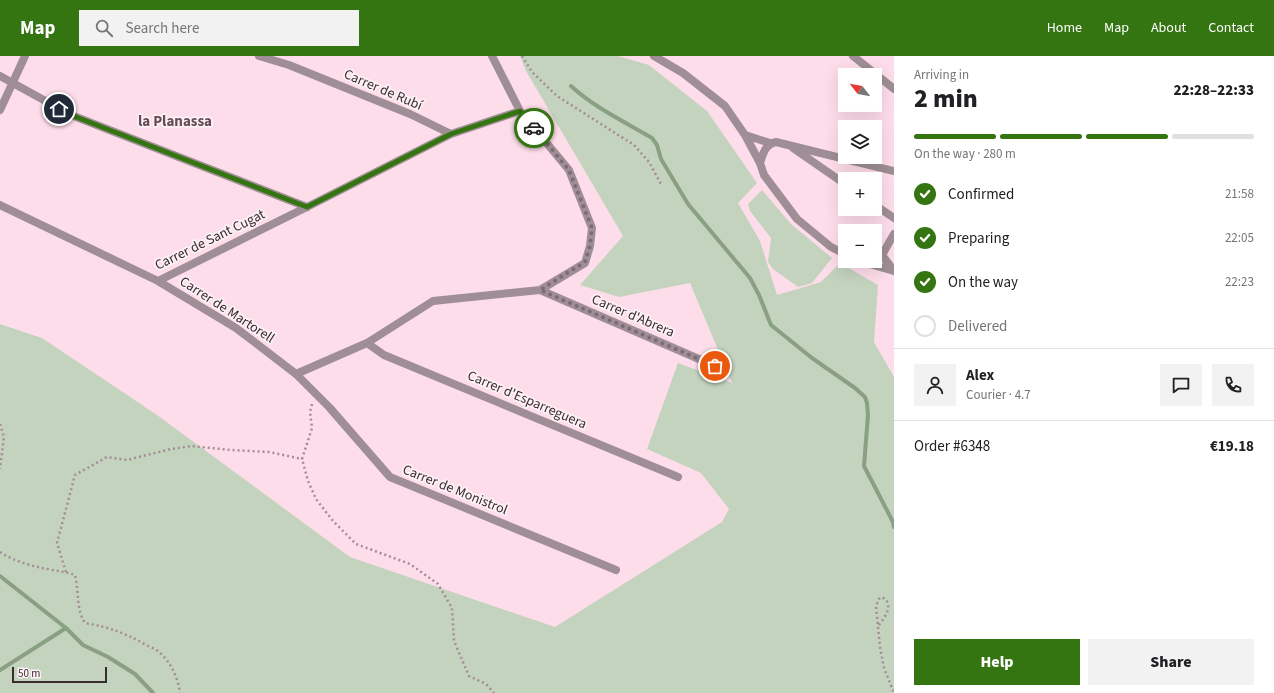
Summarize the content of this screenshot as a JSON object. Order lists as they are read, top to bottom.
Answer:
{
  "streets": {
    "street": [
      "Carrer de Rubí",
      "Carrer de Sant Cugat",
      "Carrer de Martorell",
      "Carrer d'Abrera",
      "Carrer d'Esparreguera",
      "Carrer de Monistrol"
    ]
  },
  "crossings": [
    ["Carrer de Rubí", "Carrer de Sant Cugat"],
    ["Carrer de Sant Cugat", "Carrer de Martorell"],
    ["Carrer de Martorell", "Carrer de Monistrol"]
  ],
  "districts": ["la Planassa"],
  "scale_bar": "50 m",
  "north": "top left",
  "page": {
    "header": "Map",
    "search": "Search here",
    "nav": [
      "Home",
      "Map",
      "About",
      "Contact"
    ],
    "heading": ["2 min", "Arriving in", "22:28–22:33"],
    "panel": [
      "Alex",
      "Courier · 4.7",
      "Order #6348",
      "€19.18"
    ],
    "map_buttons": ["+", "−"],
    "bar": "On the way · 280 m",
    "list": [
      ["Confirmed", "21:58"],
      ["Preparing", "22:05"],
      ["On the way", "22:23"],
      "Delivered"
    ],
    "buttons": ["Help", "Share"],
    "scale": "50 m"
  }
}
